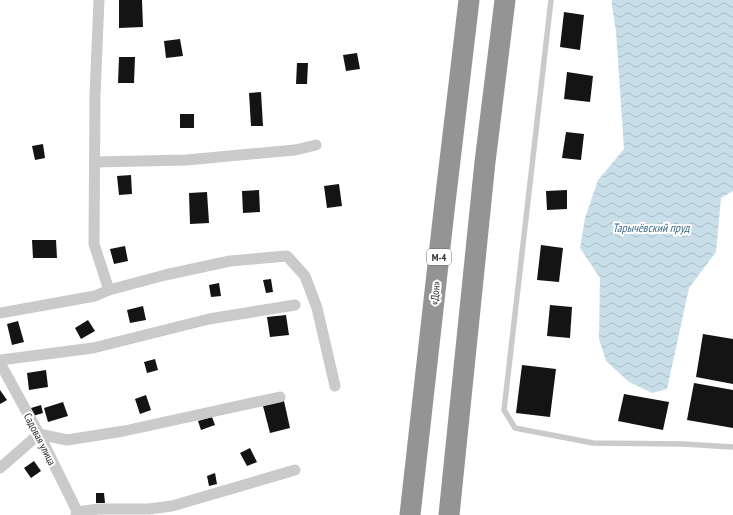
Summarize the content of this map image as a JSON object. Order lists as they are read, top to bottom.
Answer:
{
  "streets": {
    "highway": ["М-4", "«Дон»"],
    "street": ["Садовая улица"]
  },
  "water": ["Тарычёвский пруд"]
}
